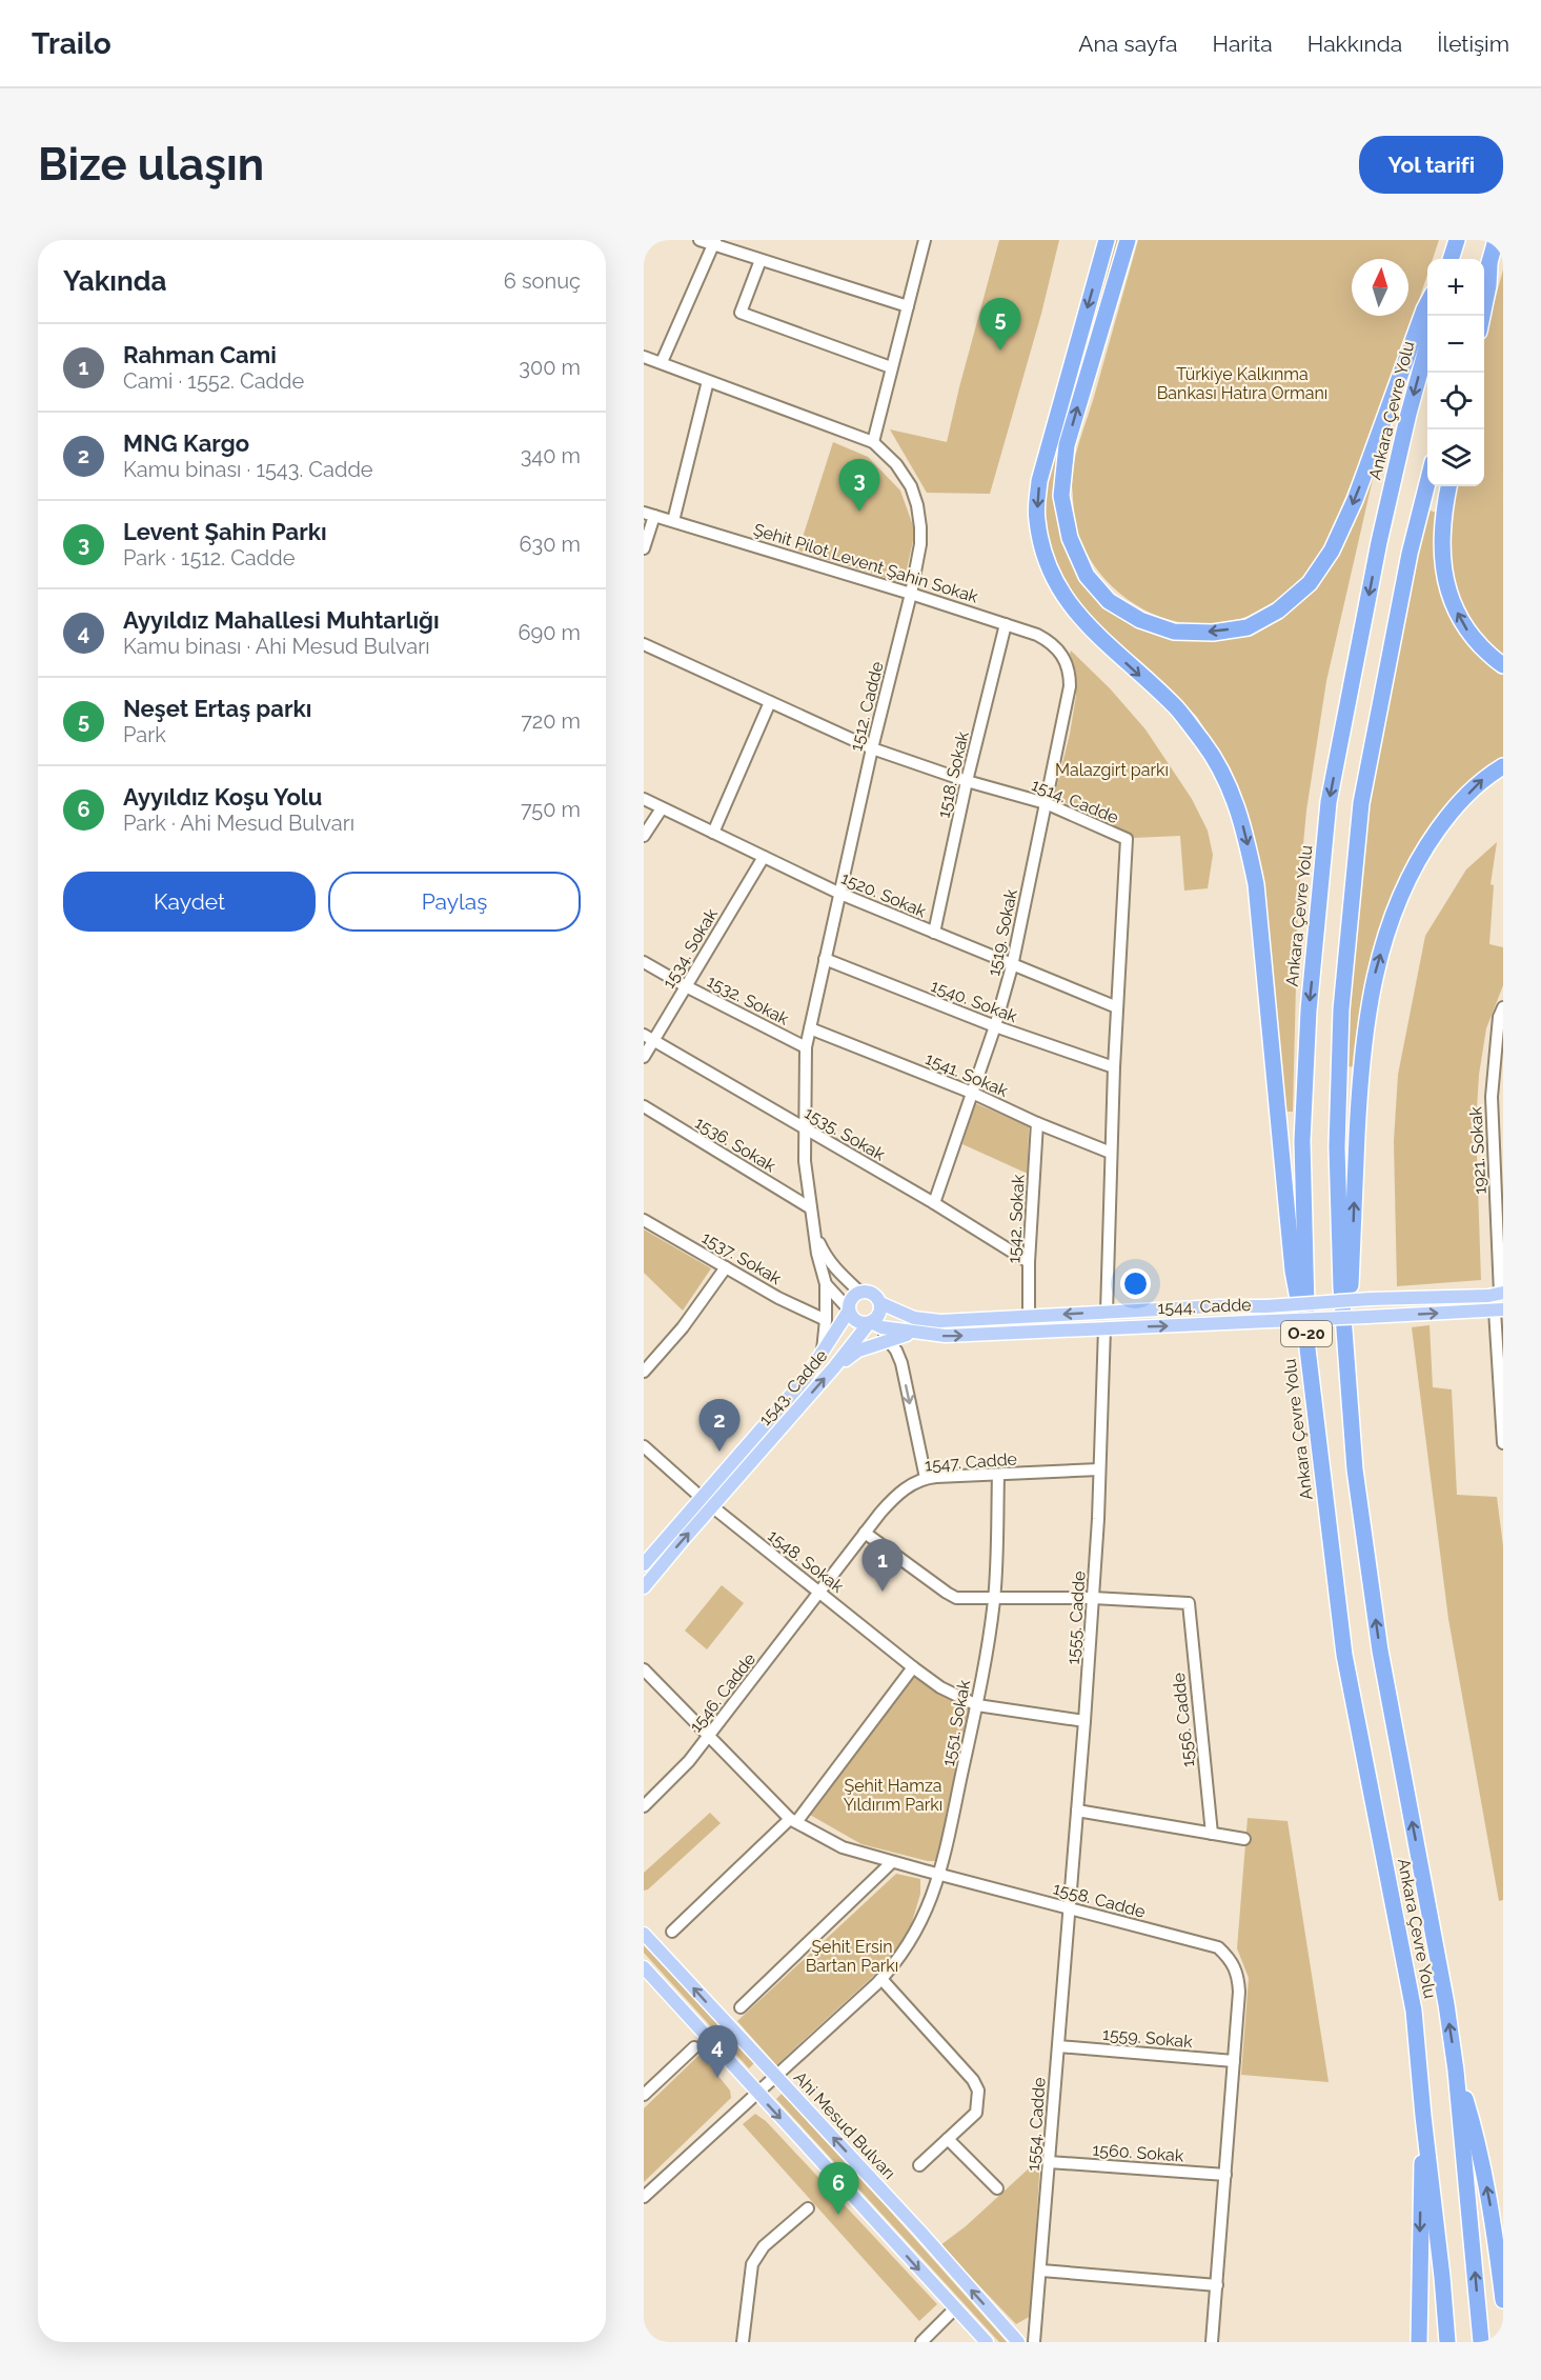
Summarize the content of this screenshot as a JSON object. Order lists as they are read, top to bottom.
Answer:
{
  "streets": {
    "highway": ["Ankara Çevre Yolu", "O-20"],
    "main road": ["1544. Cadde", "1543. Cadde", "Ahi Mesud Bulvarı"],
    "street": [
      "Şehit Pilot Levent Şahin Sokak",
      "1512. Cadde",
      "1518. Sokak",
      "1514. Cadde",
      "1520. Sokak",
      "1519. Sokak",
      "1534. Sokak",
      "1532. Sokak",
      "1540. Sokak",
      "1541. Sokak",
      "1535. Sokak",
      "1536. Sokak",
      "1921. Sokak",
      "1542. Sokak",
      "1537. Sokak",
      "1547. Cadde",
      "1548. Sokak",
      "1555. Cadde",
      "1546. Cadde",
      "1556. Cadde",
      "1551. Sokak",
      "1558. Cadde",
      "1559. Sokak",
      "1554. Cadde",
      "1560. Sokak"
    ]
  },
  "crossings": [
    ["Şehit Pilot Levent Şahin Sokak", "1512. Cadde"],
    ["Şehit Pilot Levent Şahin Sokak", "1518. Sokak"],
    ["Şehit Pilot Levent Şahin Sokak", "1519. Sokak"],
    ["1512. Cadde", "1514. Cadde"],
    ["1512. Cadde", "1520. Sokak"],
    ["1512. Cadde", "1532. Sokak"],
    ["1512. Cadde", "1540. Sokak"],
    ["1512. Cadde", "1541. Sokak"],
    ["1512. Cadde", "1535. Sokak"],
    ["1512. Cadde", "1536. Sokak"],
    ["1512. Cadde", "1544. Cadde"],
    ["1512. Cadde", "1543. Cadde"],
    ["1518. Sokak", "1514. Cadde"],
    ["1518. Sokak", "1520. Sokak"],
    ["1514. Cadde", "1520. Sokak"],
    ["1514. Cadde", "1519. Sokak"],
    ["1514. Cadde", "1540. Sokak"],
    ["1514. Cadde", "1541. Sokak"],
    ["1514. Cadde", "1544. Cadde"],
    ["1520. Sokak", "1519. Sokak"],
    ["1520. Sokak", "1534. Sokak"],
    ["1519. Sokak", "1540. Sokak"],
    ["1519. Sokak", "1541. Sokak"],
    ["1519. Sokak", "1535. Sokak"],
    ["1534. Sokak", "1532. Sokak"],
    ["1534. Sokak", "1535. Sokak"],
    ["1541. Sokak", "1542. Sokak"],
    ["1535. Sokak", "1542. Sokak"],
    ["1921. Sokak", "1544. Cadde"],
    ["1542. Sokak", "1544. Cadde"],
    ["1544. Cadde", "1543. Cadde"],
    ["1544. Cadde", "1555. Cadde"],
    ["1543. Cadde", "1548. Sokak"],
    ["1547. Cadde", "1548. Sokak"],
    ["1547. Cadde", "1555. Cadde"],
    ["1547. Cadde", "1546. Cadde"],
    ["1547. Cadde", "1551. Sokak"],
    ["1548. Sokak", "1555. Cadde"],
    ["1548. Sokak", "1546. Cadde"],
    ["1548. Sokak", "1551. Sokak"],
    ["1555. Cadde", "1556. Cadde"],
    ["1555. Cadde", "1558. Cadde"],
    ["1555. Cadde", "1554. Cadde"],
    ["1546. Cadde", "1558. Cadde"],
    ["1551. Sokak", "1558. Cadde"],
    ["1551. Sokak", "Ahi Mesud Bulvarı"],
    ["1558. Cadde", "1559. Sokak"],
    ["1558. Cadde", "1554. Cadde"],
    ["1558. Cadde", "1560. Sokak"],
    ["1559. Sokak", "1554. Cadde"],
    ["1554. Cadde", "1560. Sokak"]
  ],
  "parks": [
    "Türkiye Kalkınma Bankası Hatıra Ormanı",
    "Malazgirt parkı",
    "Şehit Hamza Yıldırım Parkı",
    "Şehit Ersin Bartan Parkı"
  ],
  "north": "top",
  "page": {
    "header": "Trailo",
    "nav": [
      "Ana sayfa",
      "Harita",
      "Hakkında",
      "İletişim"
    ],
    "buttons": [
      "Yol tarifi",
      ["Kaydet", "Paylaş"]
    ],
    "title": "Bize ulaşın",
    "heading": ["Yakında", "6 sonuç"],
    "map_buttons": ["+", "−"],
    "pins": [
      "5",
      "3",
      "2",
      "1",
      "4",
      "6"
    ],
    "list": [
      {
        "mark": "1",
        "name": "Rahman Cami",
        "note": "Cami · 1552. Cadde",
        "value": "300 m"
      },
      {
        "mark": "2",
        "name": "MNG Kargo",
        "note": "Kamu binası · 1543. Cadde",
        "value": "340 m"
      },
      {
        "mark": "3",
        "name": "Levent Şahin Parkı",
        "note": "Park · 1512. Cadde",
        "value": "630 m"
      },
      {
        "mark": "4",
        "name": "Ayyıldız Mahallesi Muhtarlığı",
        "note": "Kamu binası · Ahi Mesud Bulvarı",
        "value": "690 m"
      },
      {
        "mark": "5",
        "name": "Neşet Ertaş parkı",
        "note": "Park",
        "value": "720 m"
      },
      {
        "mark": "6",
        "name": "Ayyıldız Koşu Yolu",
        "note": "Park · Ahi Mesud Bulvarı",
        "value": "750 m"
      }
    ]
  }
}
